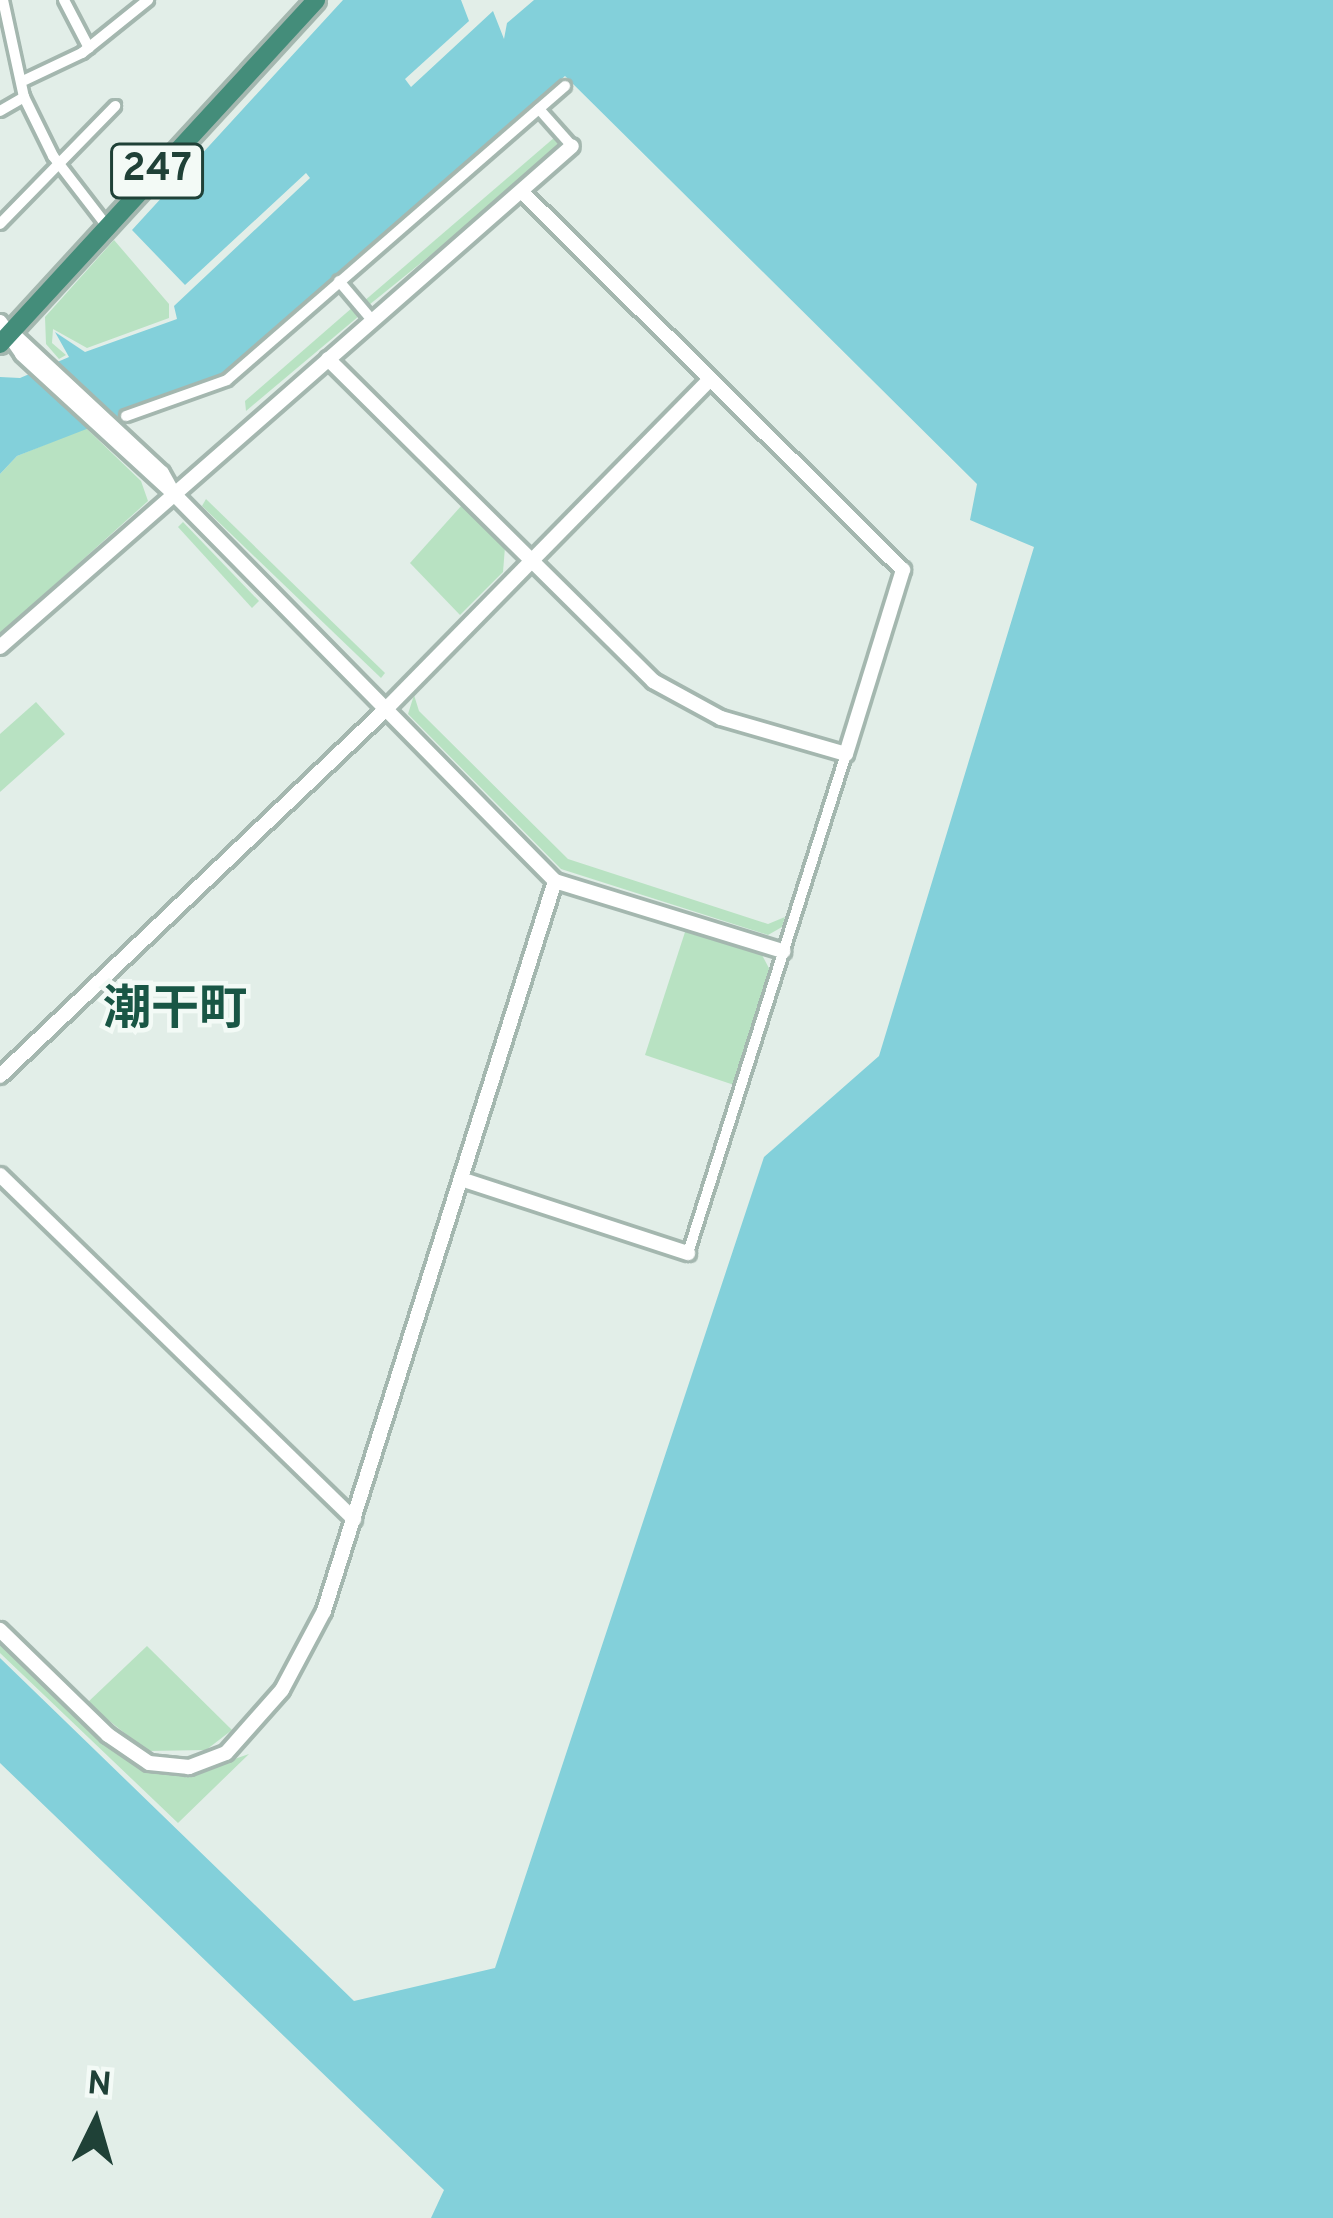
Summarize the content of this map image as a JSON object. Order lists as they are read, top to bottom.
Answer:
{
  "streets": {
    "highway": ["247"]
  },
  "districts": ["潮干町"],
  "north": "top"
}
